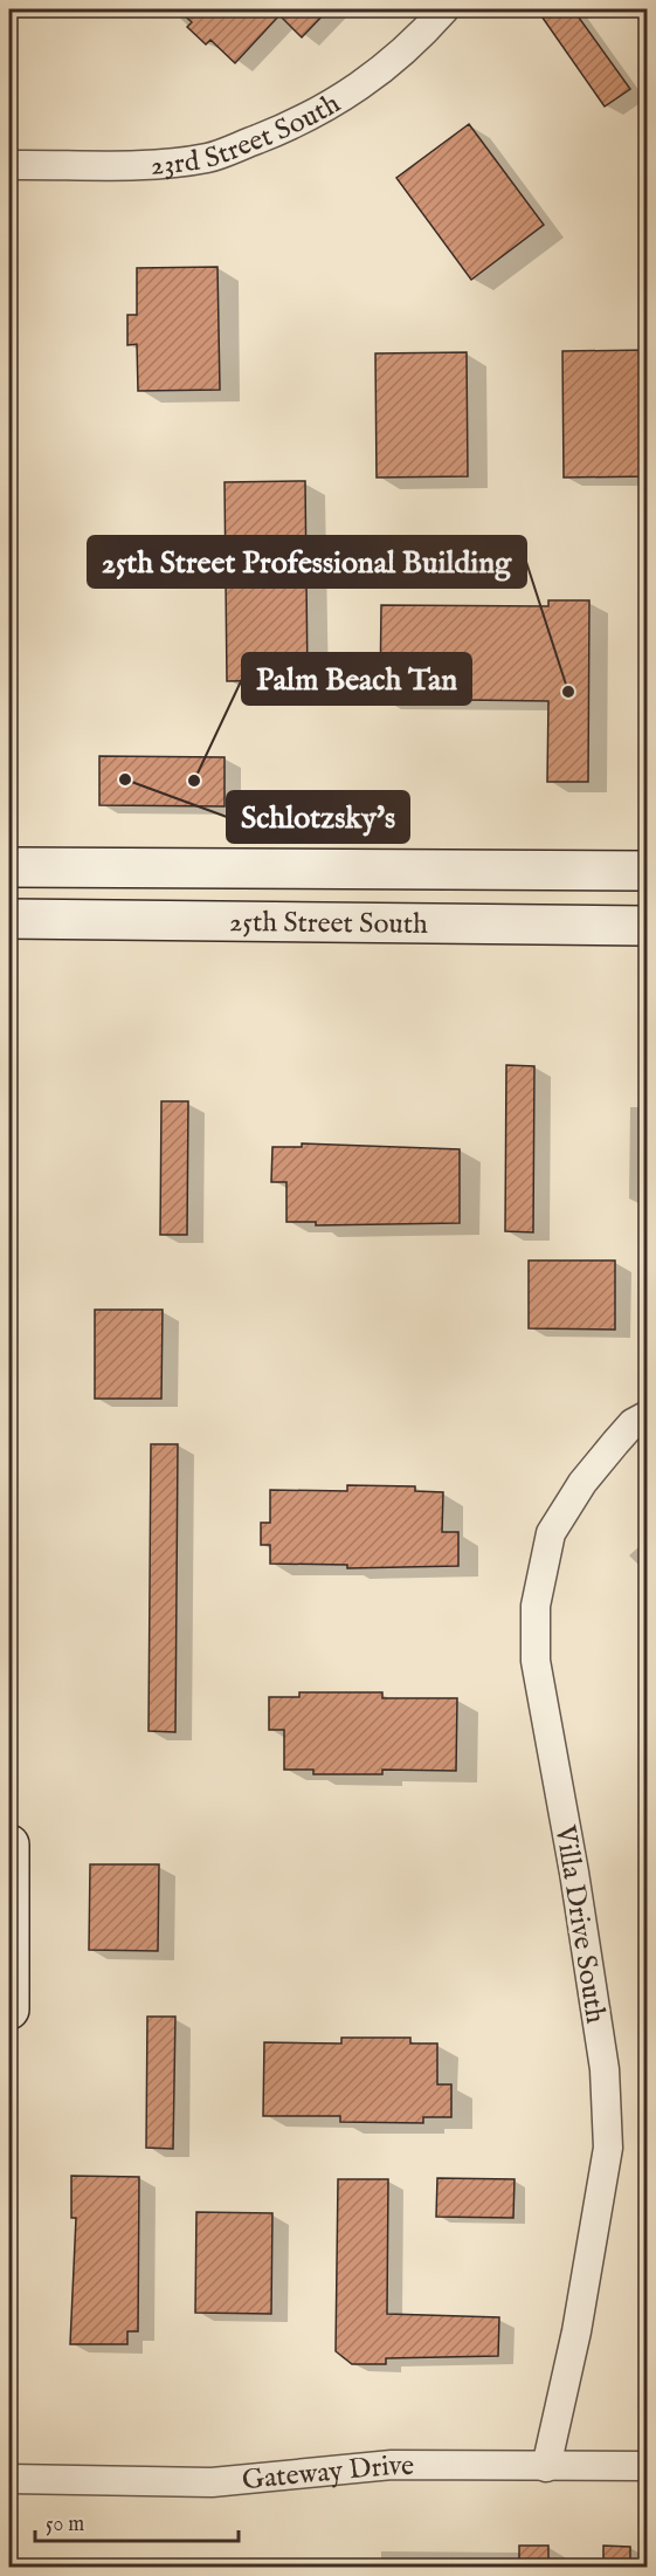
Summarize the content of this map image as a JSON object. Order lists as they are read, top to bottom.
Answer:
{
  "streets": {
    "main road": ["25th Street South"],
    "street": ["23rd Street South", "Villa Drive South", "Gateway Drive"]
  },
  "crossings": [
    ["Villa Drive South", "Gateway Drive"]
  ],
  "places": ["25th Street Professional Building", "Schlotzsky's", "Palm Beach Tan"],
  "scale_bar": "50 m"
}
